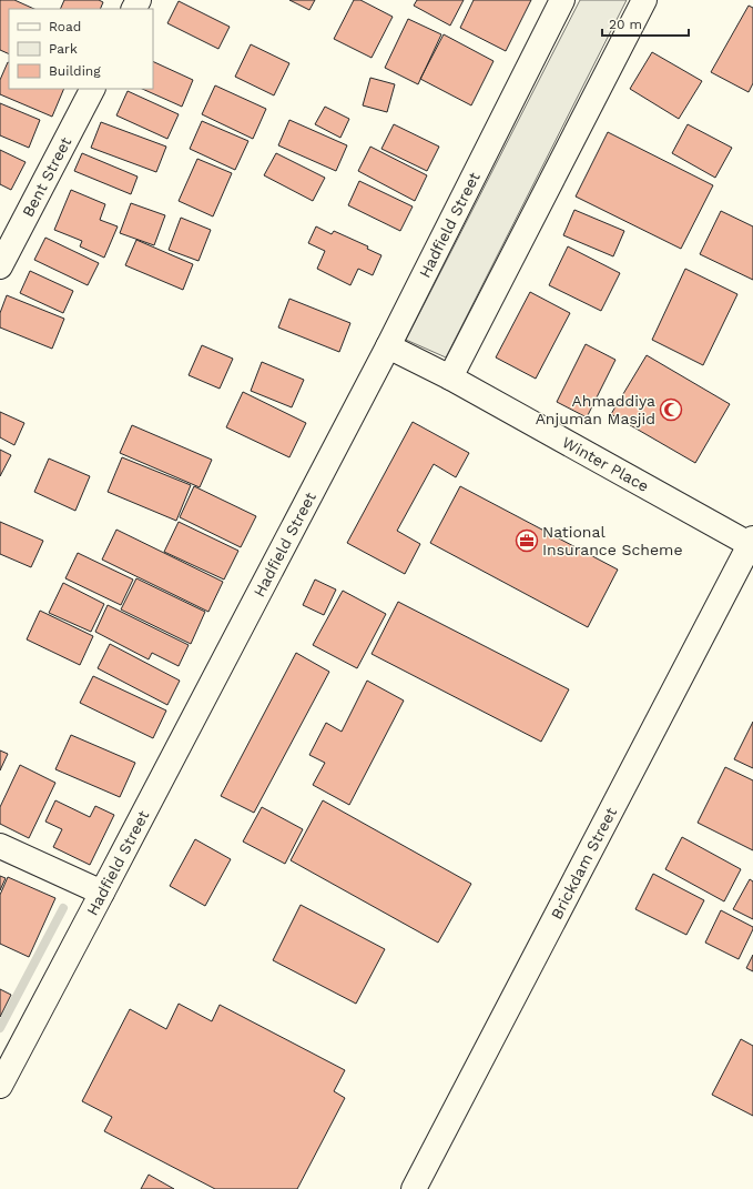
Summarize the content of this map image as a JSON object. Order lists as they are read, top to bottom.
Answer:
{
  "streets": {
    "street": [
      "Bent Street",
      "Hadfield Street",
      "Winter Place",
      "Brickdam Street"
    ]
  },
  "crossings": [
    ["Hadfield Street", "Winter Place"],
    ["Winter Place", "Brickdam Street"]
  ],
  "places": {
    "mosque": ["Ahmaddiya Anjuman Masjid"],
    "office": ["National Insurance Scheme"]
  },
  "legend": ["Road", "Park", "Building"],
  "scale_bar": "20 m"
}
